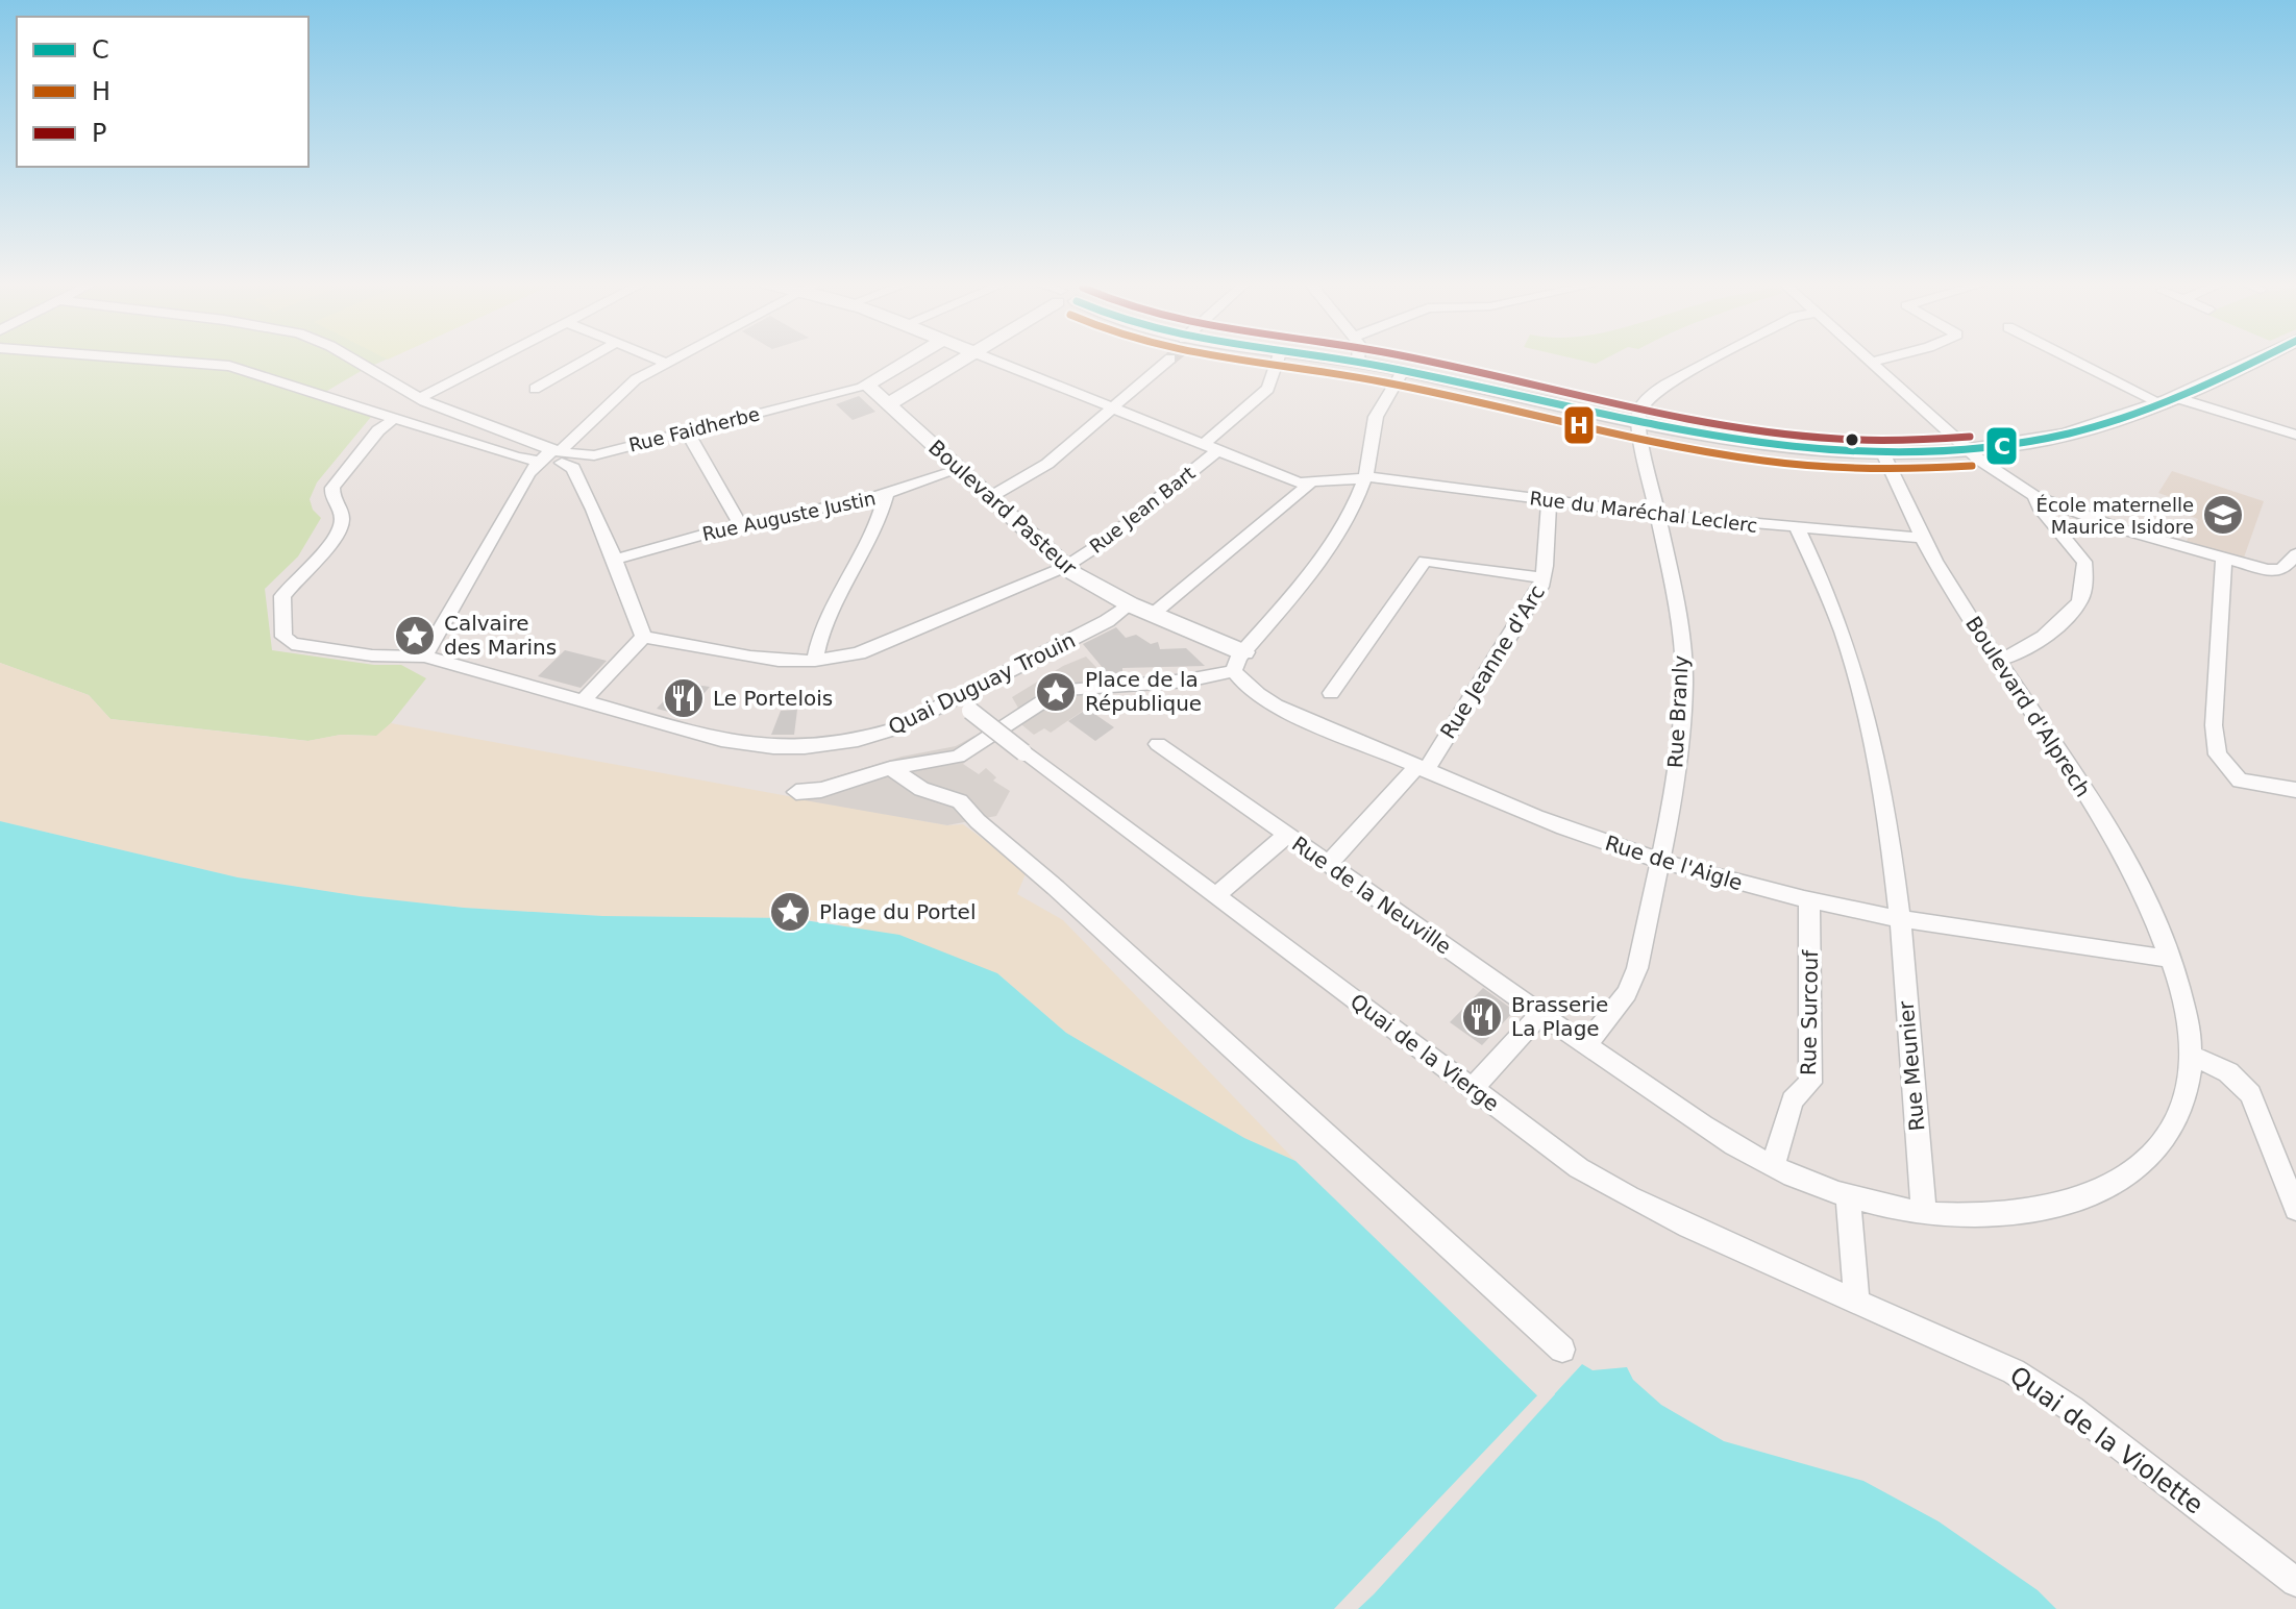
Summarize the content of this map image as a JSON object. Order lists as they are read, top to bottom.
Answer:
{
  "streets": {
    "street": [
      "Rue Faidherbe",
      "Boulevard Pasteur",
      "Rue Jean Bart",
      "Rue du Maréchal Leclerc",
      "Rue Auguste Justin",
      "Rue Jeanne d'Arc",
      "Quai Duguay Trouin",
      "Boulevard d'Alprech",
      "Rue Branly",
      "Rue de l'Aigle",
      "Rue de la Neuville",
      "Rue Surcouf",
      "Quai de la Vierge",
      "Rue Meunier",
      "Quai de la Violette"
    ]
  },
  "crossings": [
    ["Rue Faidherbe", "Boulevard Pasteur"],
    ["Rue Faidherbe", "Quai Duguay Trouin"],
    ["Boulevard Pasteur", "Rue Jean Bart"],
    ["Boulevard Pasteur", "Rue Auguste Justin"],
    ["Boulevard Pasteur", "Quai Duguay Trouin"],
    ["Boulevard Pasteur", "Rue de l'Aigle"],
    ["Rue du Maréchal Leclerc", "Rue Jeanne d'Arc"],
    ["Rue du Maréchal Leclerc", "Boulevard d'Alprech"],
    ["Rue du Maréchal Leclerc", "Rue Branly"],
    ["Rue du Maréchal Leclerc", "Rue Meunier"],
    ["Rue Jeanne d'Arc", "Rue de l'Aigle"],
    ["Rue Jeanne d'Arc", "Rue de la Neuville"],
    ["Quai Duguay Trouin", "Quai de la Vierge"],
    ["Boulevard d'Alprech", "Rue de l'Aigle"],
    ["Boulevard d'Alprech", "Rue de la Neuville"],
    ["Boulevard d'Alprech", "Rue Meunier"],
    ["Rue Branly", "Rue de l'Aigle"],
    ["Rue Branly", "Rue de la Neuville"],
    ["Rue de l'Aigle", "Rue Surcouf"],
    ["Rue de l'Aigle", "Rue Meunier"],
    ["Rue de la Neuville", "Rue Surcouf"],
    ["Rue de la Neuville", "Rue Meunier"],
    ["Quai de la Vierge", "Quai de la Violette"]
  ],
  "places": {
    "school or university": ["École maternelle Maurice Isidore"],
    "place": ["Calvaire des Marins", "Place de la République", "Plage du Portel"],
    "restaurant": ["Le Portelois", "Brasserie La Plage"]
  },
  "lines": ["transit line C", "transit line H", "transit line P"],
  "legend": ["C", "H", "P"]
}
